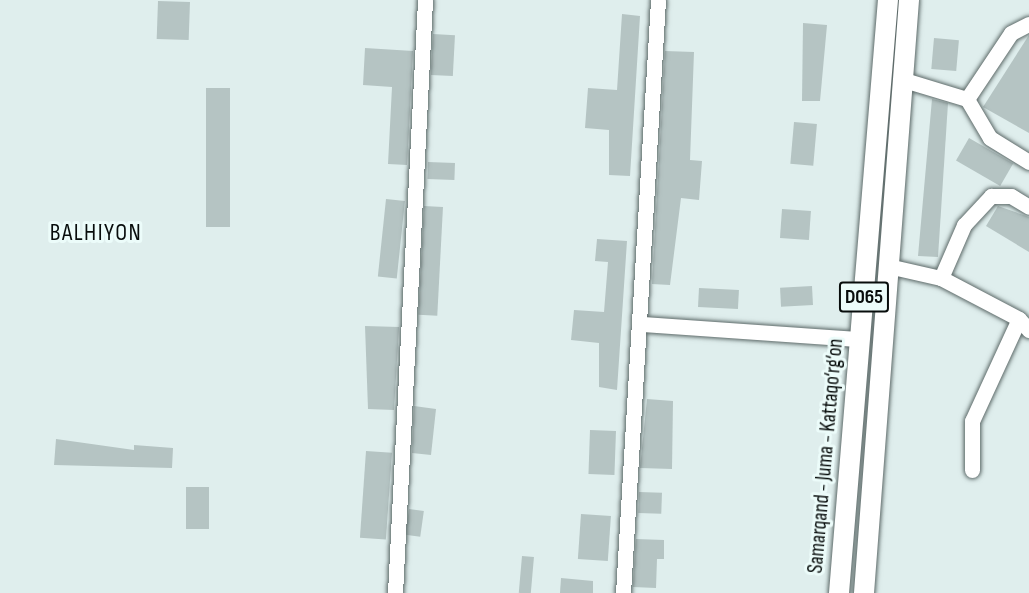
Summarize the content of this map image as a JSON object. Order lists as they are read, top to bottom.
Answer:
{
  "streets": {
    "main road": ["D065", "Samarqand - Juma - Kattaqo‘rg‘on"]
  },
  "districts": ["BALHIYON"]
}
